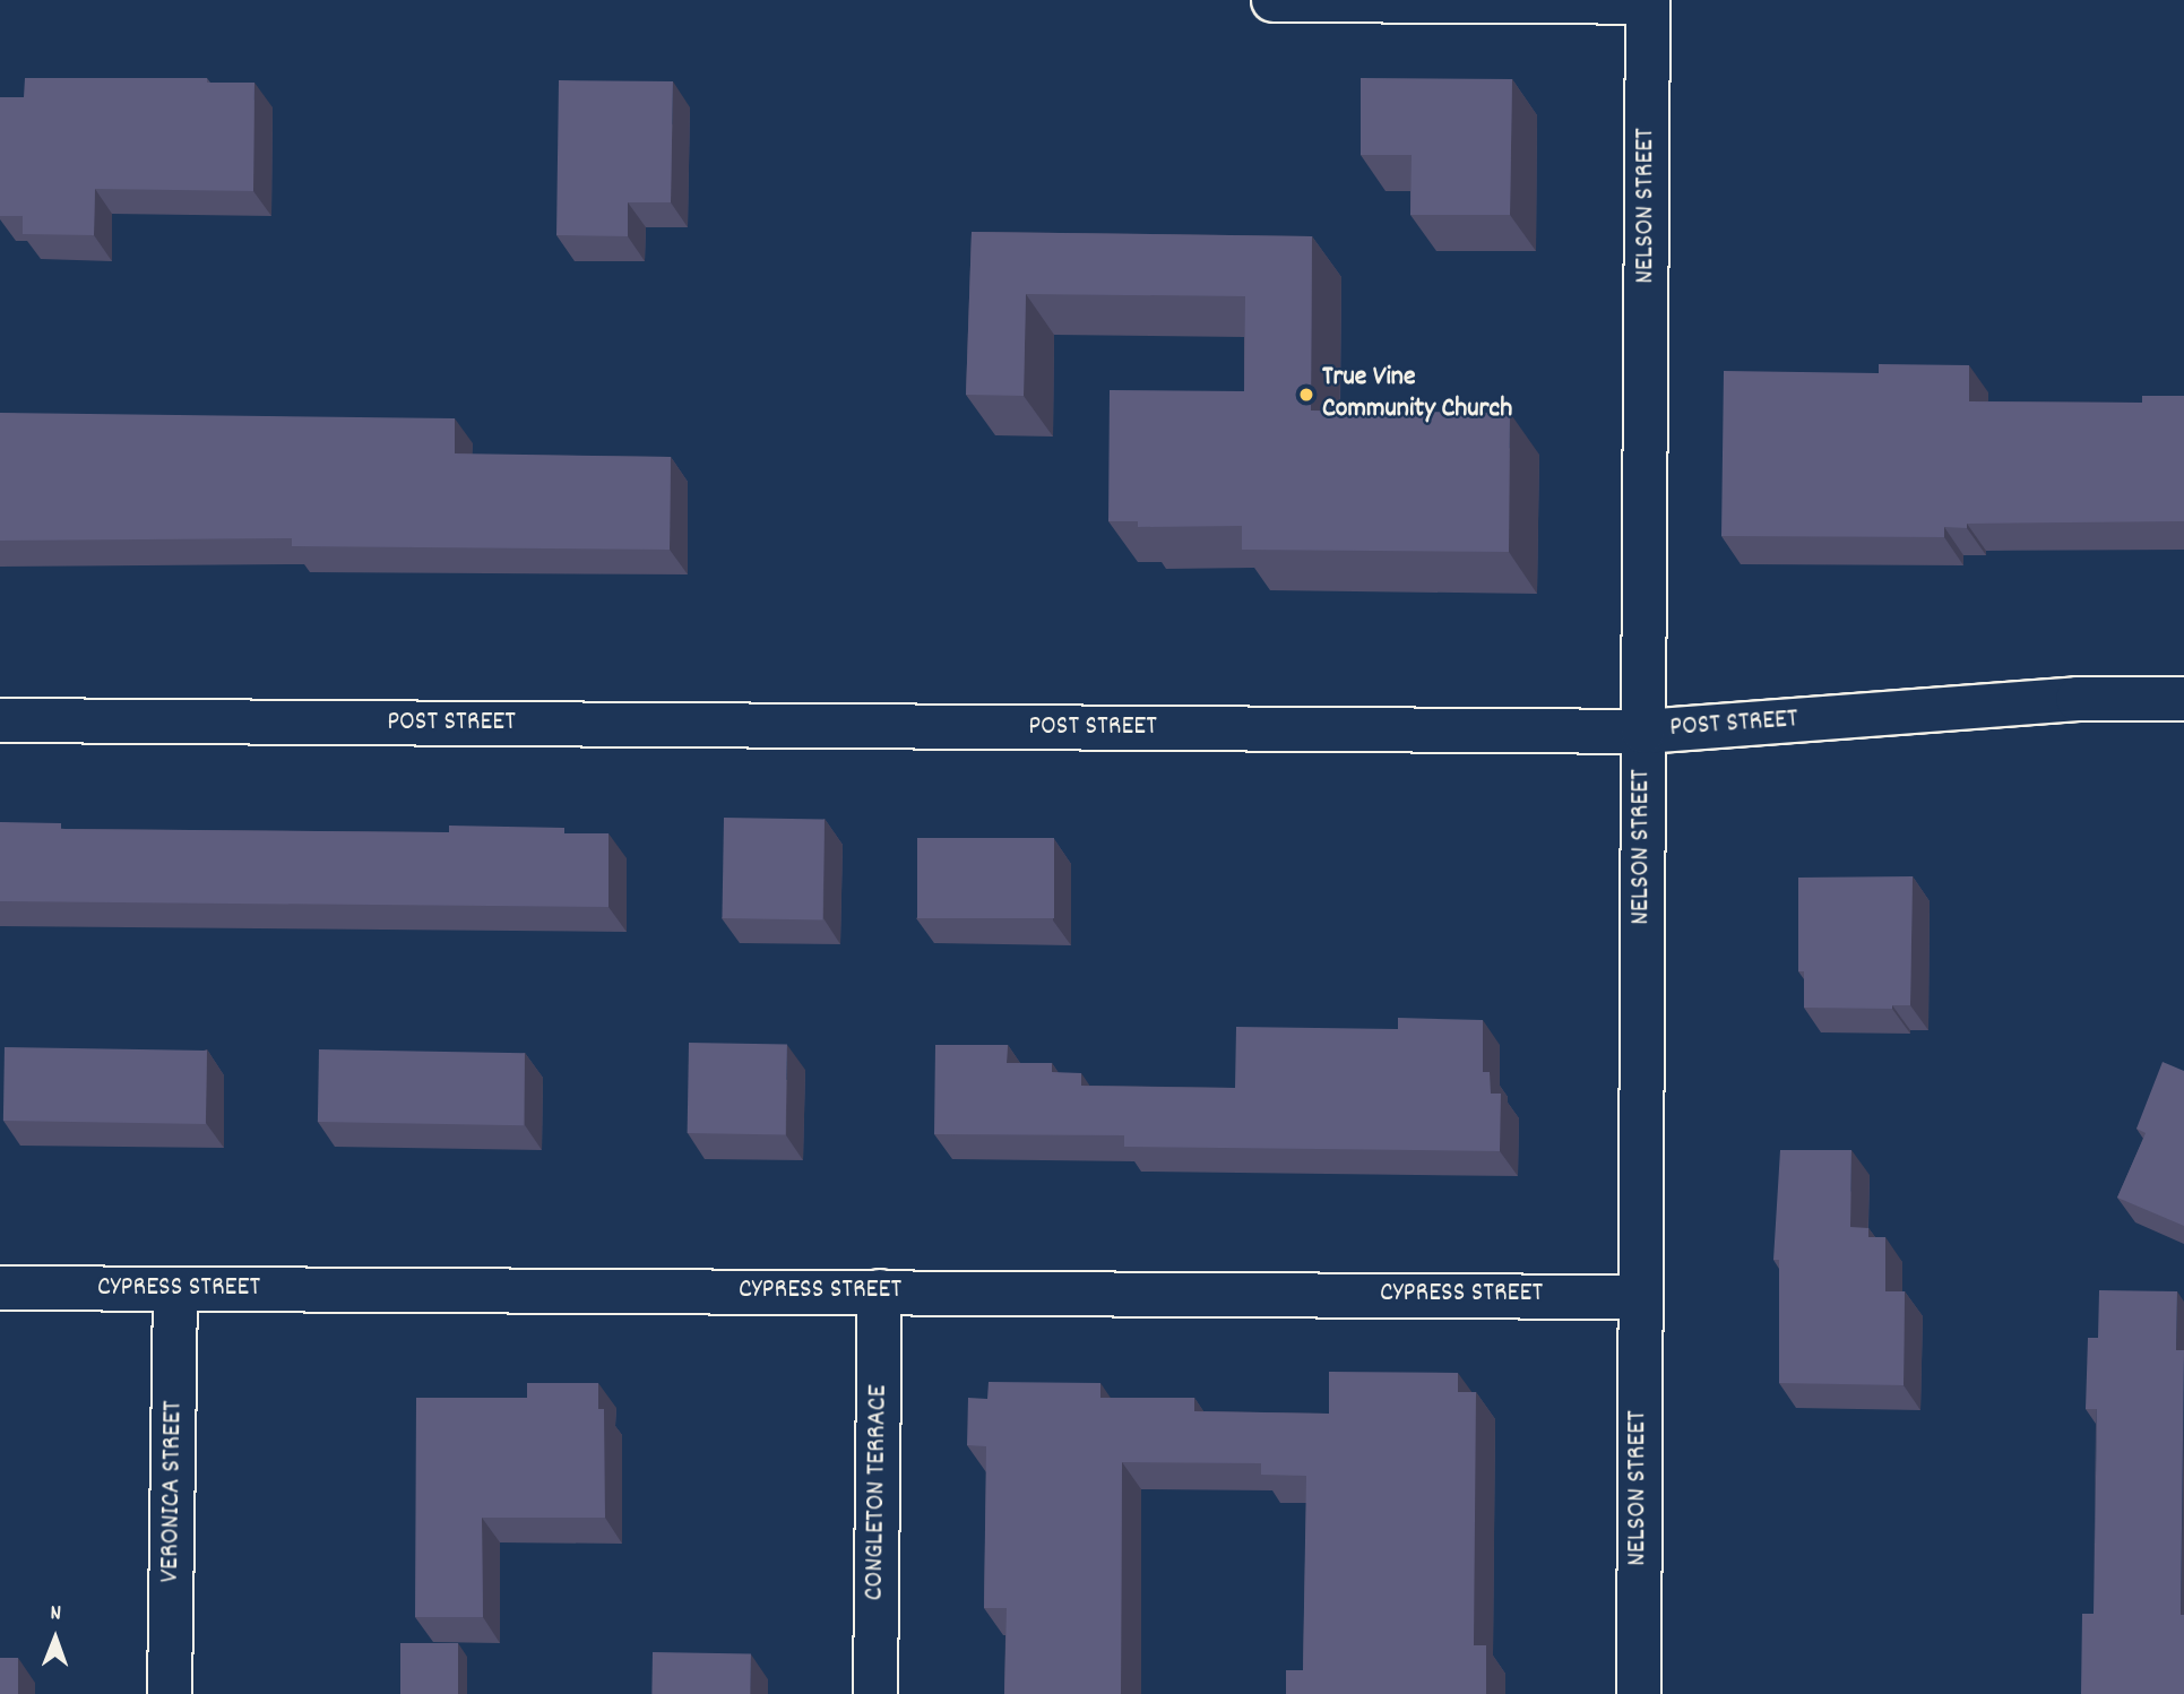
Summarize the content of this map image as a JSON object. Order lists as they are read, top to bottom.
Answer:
{
  "streets": {
    "street": [
      "NELSON STREET",
      "POST STREET",
      "CYPRESS STREET",
      "VERONICA STREET",
      "CONGLETON TERRACE"
    ]
  },
  "crossings": [
    ["NELSON STREET", "POST STREET"],
    ["NELSON STREET", "CYPRESS STREET"],
    ["CYPRESS STREET", "VERONICA STREET"],
    ["CYPRESS STREET", "CONGLETON TERRACE"]
  ],
  "places": ["True Vine Community Church"],
  "north": "top"
}
